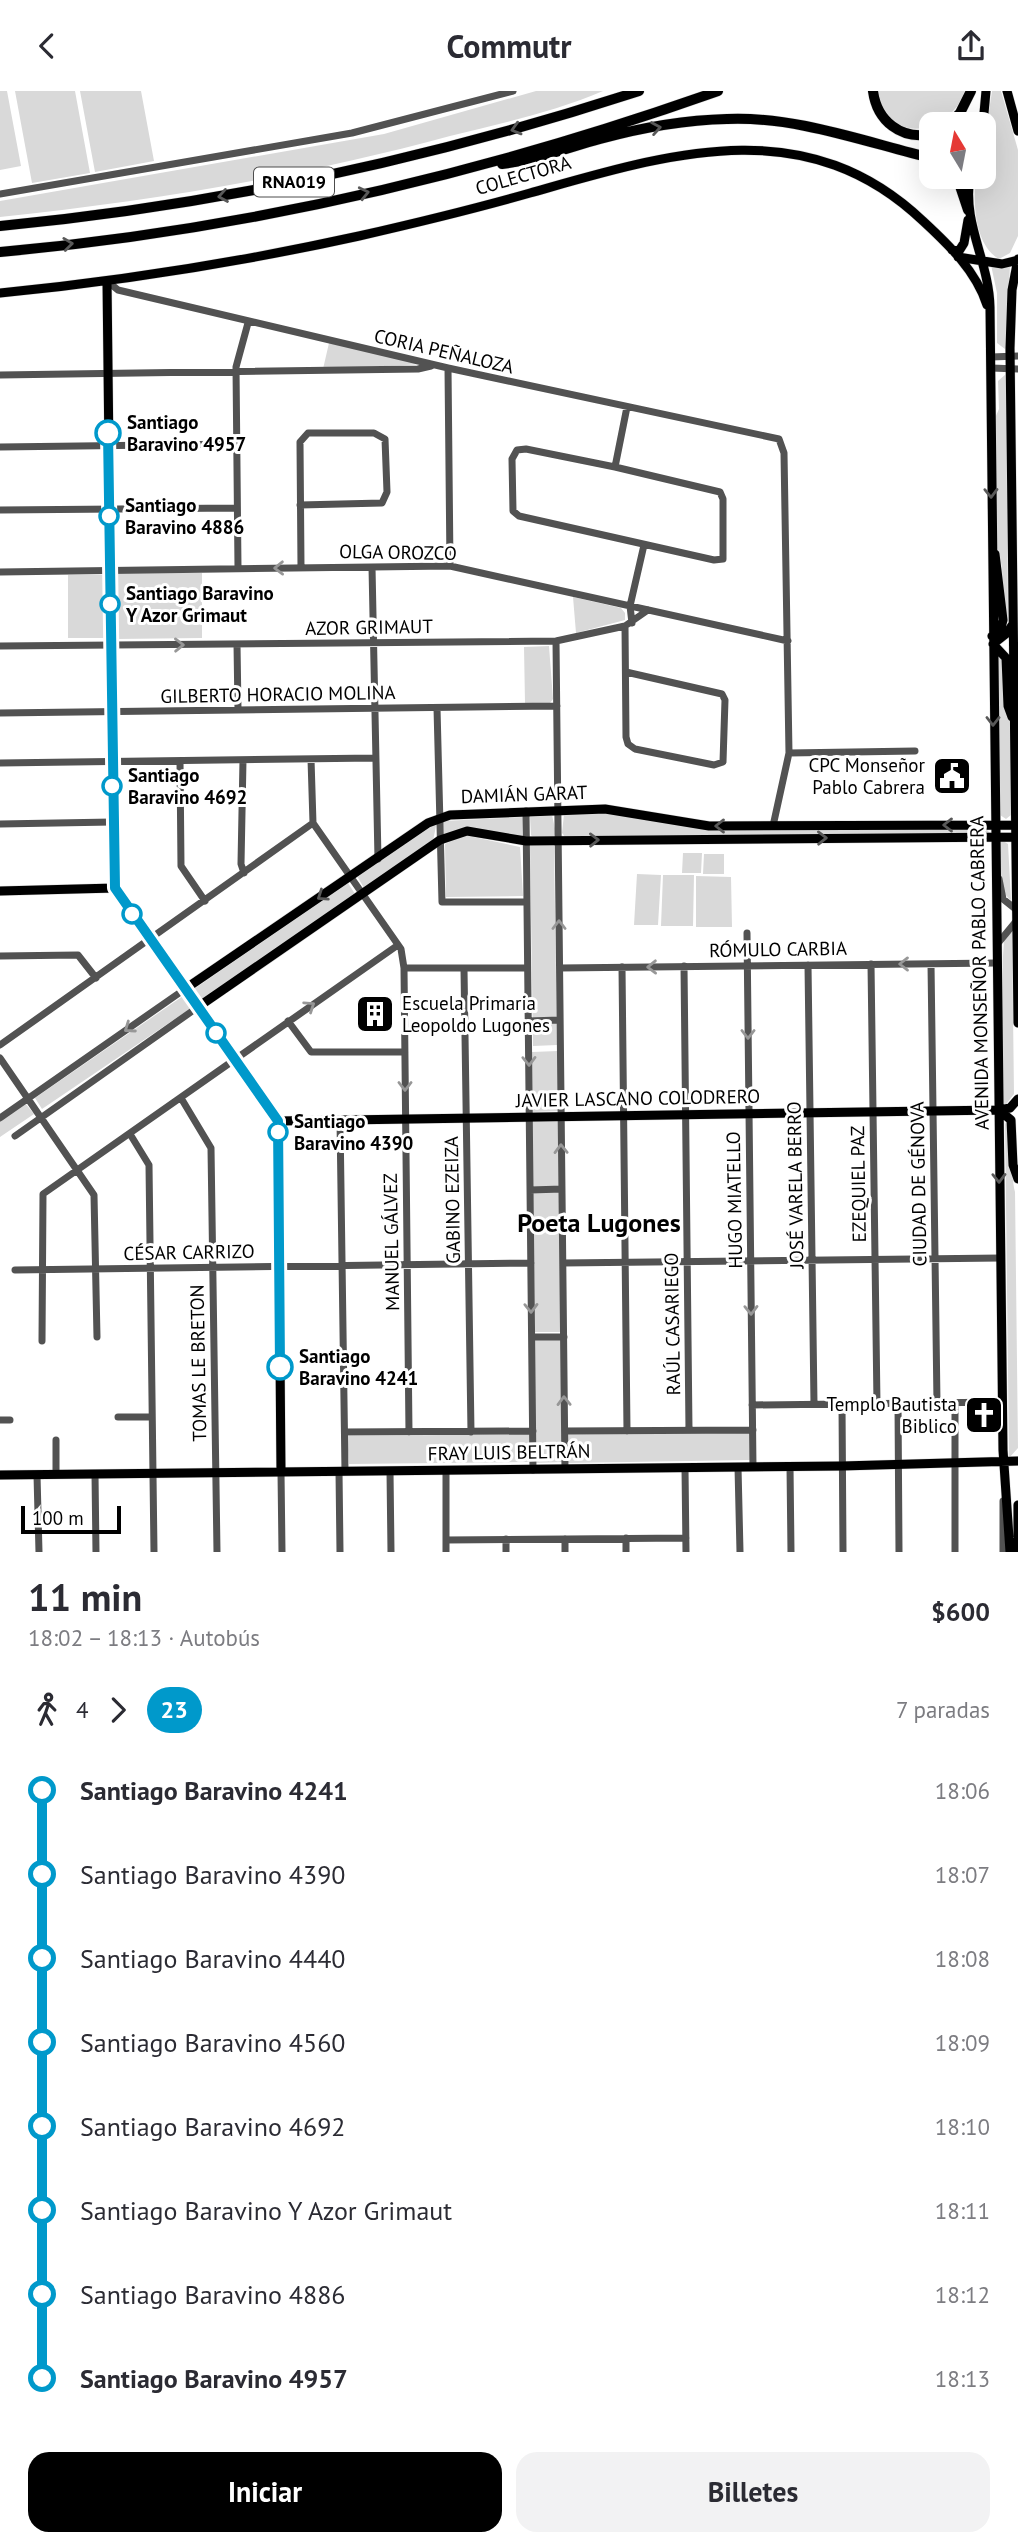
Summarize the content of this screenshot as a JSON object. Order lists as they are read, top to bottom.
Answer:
{
  "streets": {
    "highway": ["RNA019"],
    "main road": [
      "COLECTORA",
      "DAMIÁN GARAT",
      "AVENIDA MONSEÑOR PABLO CABRERA",
      "JAVIER LASCANO COLODRERO",
      "FRAY LUIS BELTRÁN"
    ],
    "street": [
      "CORIA PEÑALOZA",
      "OLGA OROZCO",
      "AZOR GRIMAUT",
      "GILBERTO HORACIO MOLINA",
      "RÓMULO CARBIA",
      "EZEQUIEL PAZ",
      "CIUDAD DE GÉNOVA",
      "JOSÉ VARELA BERRO",
      "GABINO EZEIZA",
      "HUGO MIATELLO",
      "MANUEL GÁLVEZ",
      "CÉSAR CARRIZO",
      "RAÚL CASARIEGO",
      "TOMAS LE BRETON"
    ]
  },
  "crossings": [
    ["COLECTORA", "CORIA PEÑALOZA"],
    ["CORIA PEÑALOZA", "OLGA OROZCO"],
    ["OLGA OROZCO", "AZOR GRIMAUT"],
    ["DAMIÁN GARAT", "AVENIDA MONSEÑOR PABLO CABRERA"],
    ["RÓMULO CARBIA", "AVENIDA MONSEÑOR PABLO CABRERA"],
    ["RÓMULO CARBIA", "EZEQUIEL PAZ"],
    ["RÓMULO CARBIA", "CIUDAD DE GÉNOVA"],
    ["RÓMULO CARBIA", "JOSÉ VARELA BERRO"],
    ["RÓMULO CARBIA", "HUGO MIATELLO"],
    ["RÓMULO CARBIA", "RAÚL CASARIEGO"],
    ["AVENIDA MONSEÑOR PABLO CABRERA", "JAVIER LASCANO COLODRERO"],
    ["AVENIDA MONSEÑOR PABLO CABRERA", "FRAY LUIS BELTRÁN"],
    ["JAVIER LASCANO COLODRERO", "EZEQUIEL PAZ"],
    ["JAVIER LASCANO COLODRERO", "CIUDAD DE GÉNOVA"],
    ["JAVIER LASCANO COLODRERO", "JOSÉ VARELA BERRO"],
    ["JAVIER LASCANO COLODRERO", "GABINO EZEIZA"],
    ["JAVIER LASCANO COLODRERO", "HUGO MIATELLO"],
    ["JAVIER LASCANO COLODRERO", "MANUEL GÁLVEZ"],
    ["JAVIER LASCANO COLODRERO", "RAÚL CASARIEGO"],
    ["GABINO EZEIZA", "CÉSAR CARRIZO"],
    ["GABINO EZEIZA", "FRAY LUIS BELTRÁN"],
    ["HUGO MIATELLO", "FRAY LUIS BELTRÁN"],
    ["MANUEL GÁLVEZ", "CÉSAR CARRIZO"],
    ["MANUEL GÁLVEZ", "FRAY LUIS BELTRÁN"],
    ["CÉSAR CARRIZO", "TOMAS LE BRETON"],
    ["RAÚL CASARIEGO", "FRAY LUIS BELTRÁN"],
    ["TOMAS LE BRETON", "FRAY LUIS BELTRÁN"]
  ],
  "one_way": ["HUGO MIATELLO"],
  "districts": ["Poeta Lugones"],
  "places": {
    "other": [
      "Santiago Baravino 4957",
      "Santiago Baravino 4886",
      "Santiago Baravino Y Azor Grimaut",
      "Santiago Baravino 4692",
      "Santiago Baravino 4390",
      "Santiago Baravino 4241"
    ],
    "public building": ["CPC Monseñor Pablo Cabrera"],
    "building": ["Escuela Primaria Leopoldo Lugones"],
    "church": ["Templo Bautista Biblico"]
  },
  "lines": ["bus line 23"],
  "scale_bar": "100 m",
  "north": "top",
  "page": {
    "header": "Commutr",
    "scale": "100 m",
    "heading": ["11 min", "18:02 – 18:13 · Autobús", "$600"],
    "legs": ["4", "23", "7 paradas"],
    "list": [
      {
        "name": "Santiago Baravino 4241",
        "value": "18:06"
      },
      {
        "name": "Santiago Baravino 4390",
        "value": "18:07"
      },
      {
        "name": "Santiago Baravino 4440",
        "value": "18:08"
      },
      {
        "name": "Santiago Baravino 4560",
        "value": "18:09"
      },
      {
        "name": "Santiago Baravino 4692",
        "value": "18:10"
      },
      {
        "name": "Santiago Baravino Y Azor Grimaut",
        "value": "18:11"
      },
      {
        "name": "Santiago Baravino 4886",
        "value": "18:12"
      },
      {
        "name": "Santiago Baravino 4957",
        "value": "18:13"
      }
    ],
    "buttons": ["Iniciar", "Billetes"]
  }
}
